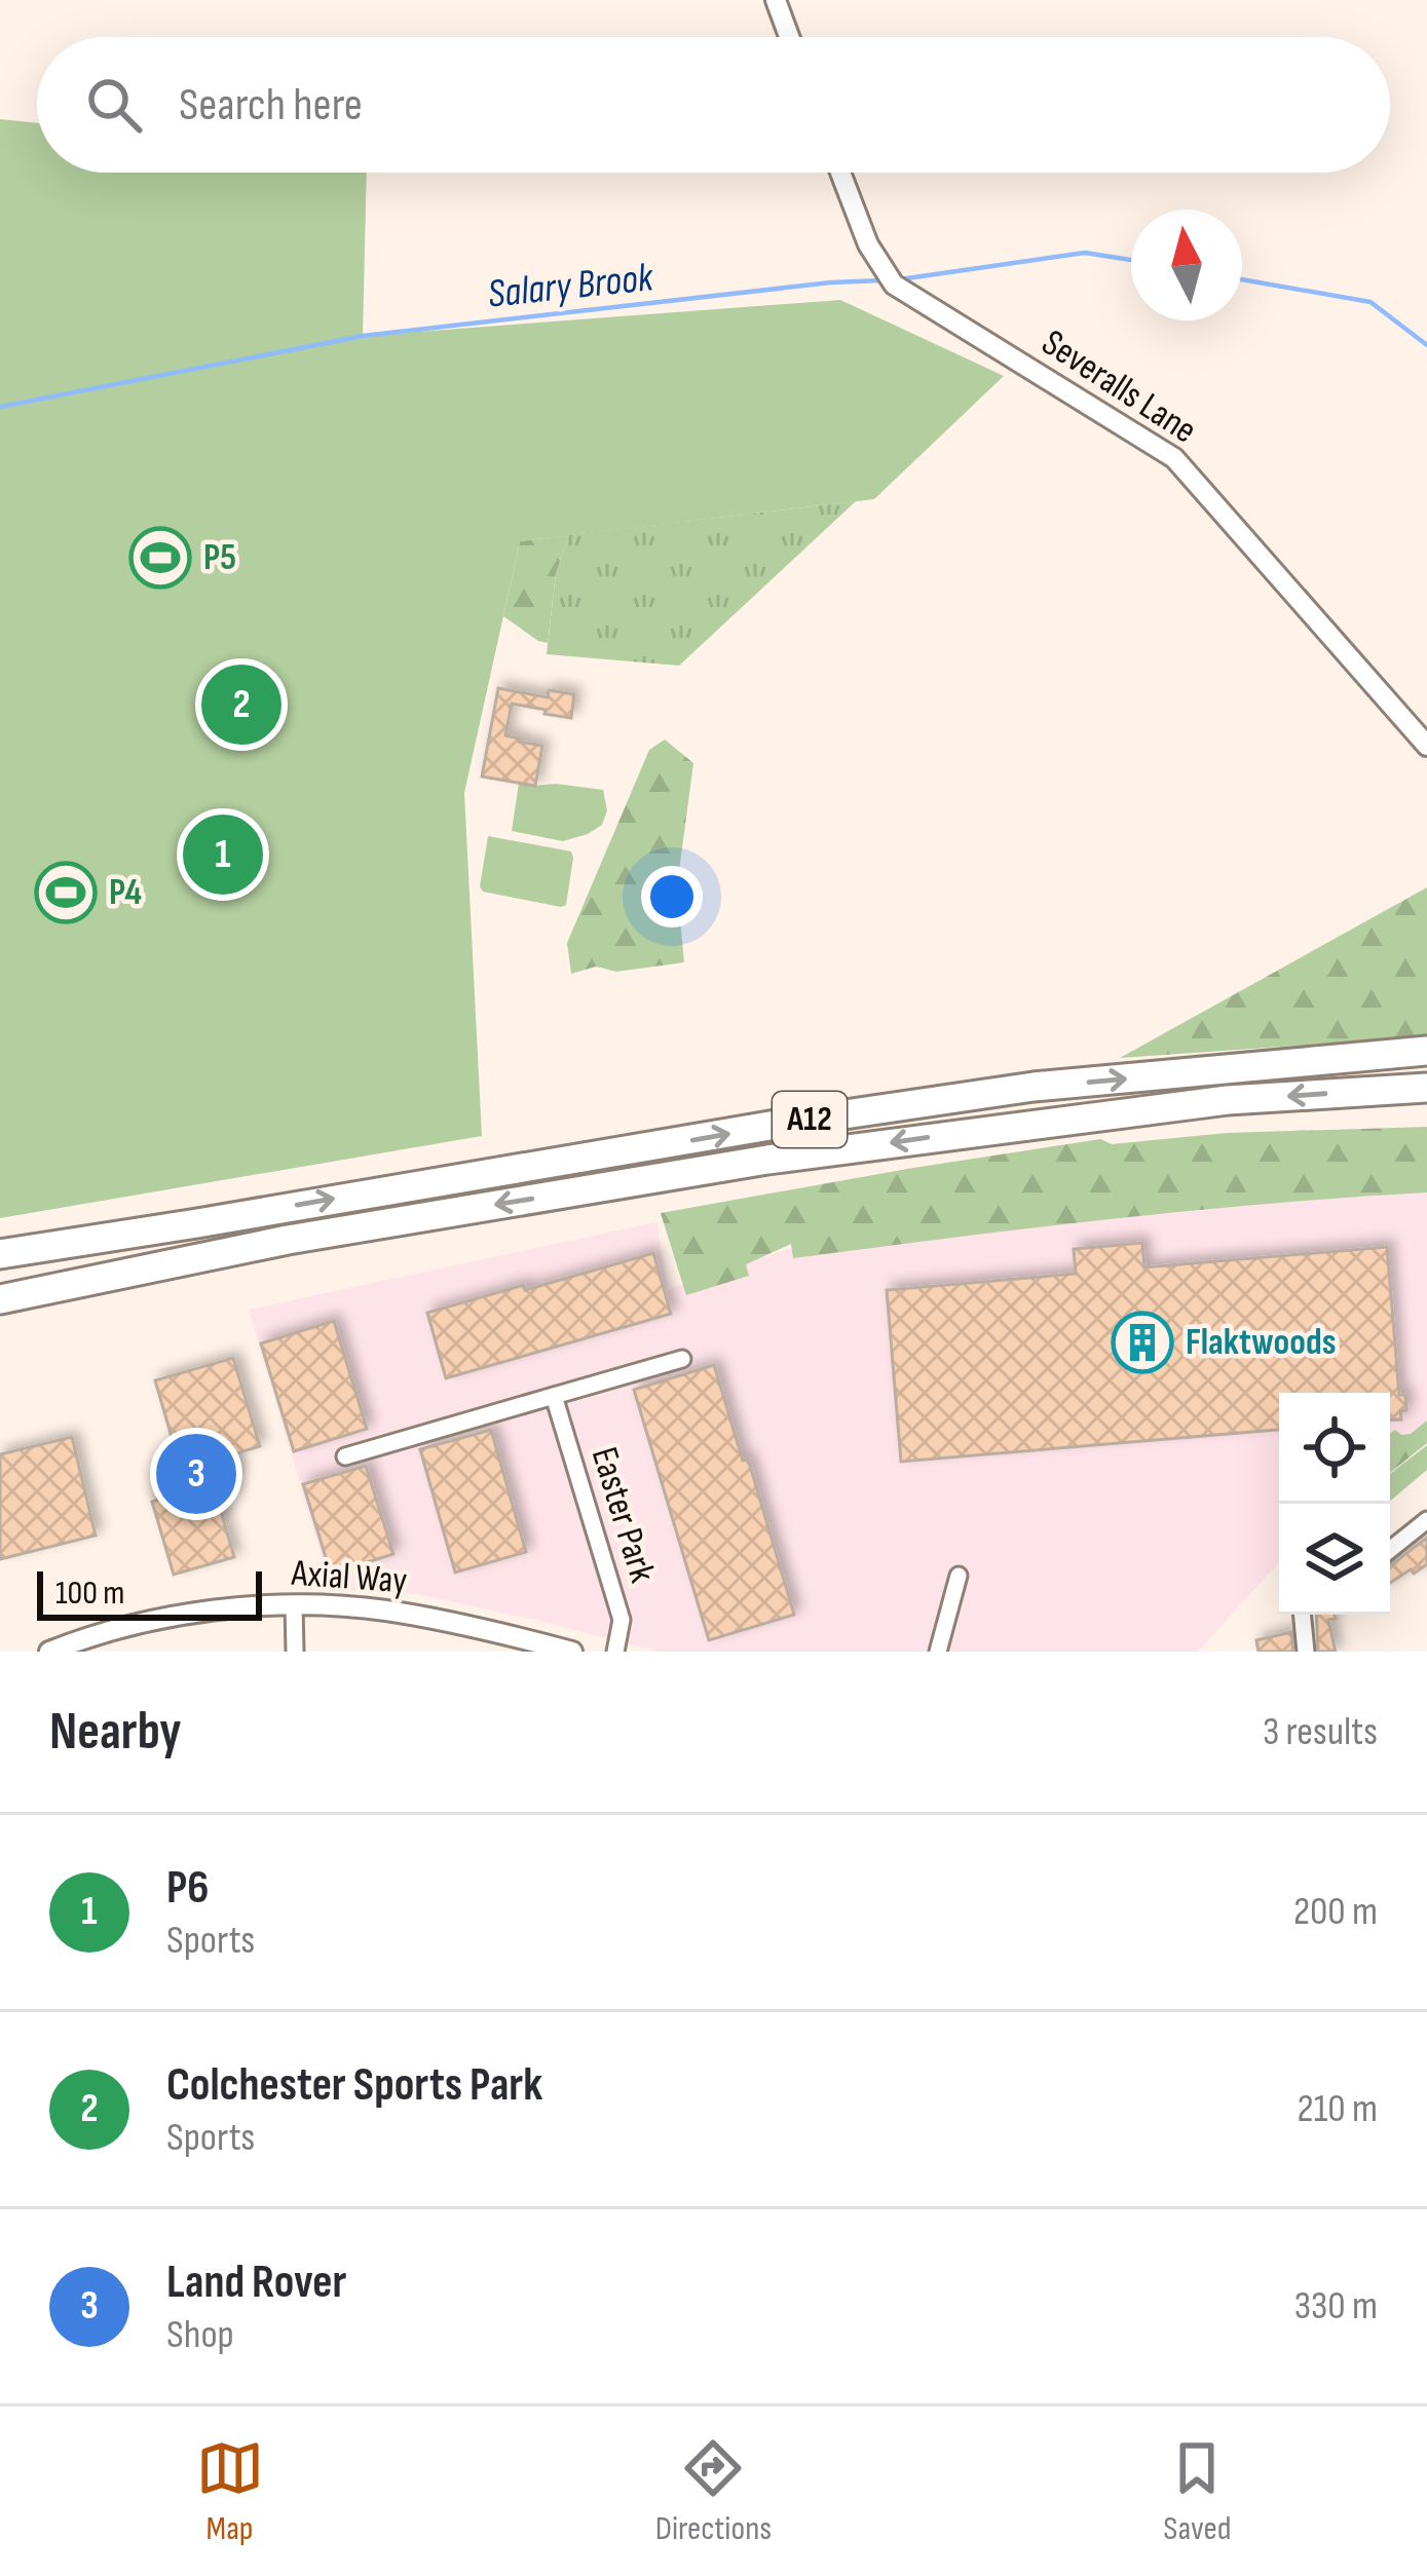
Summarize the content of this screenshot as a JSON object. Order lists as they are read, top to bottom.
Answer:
{
  "streets": {
    "highway": ["A12"],
    "street": ["Severalls Lane", "Easter Park", "Axial Way"]
  },
  "water": ["Salary Brook"],
  "places": {
    "sports": ["P5", "P4"],
    "building": ["Flaktwoods"]
  },
  "scale_bar": "100 m",
  "north": "top",
  "page": {
    "search": "Search here",
    "pins": ["2", "1", "3"],
    "scale": "100 m",
    "heading": ["Nearby", "3 results"],
    "list": [
      {
        "mark": "1",
        "name": "P6",
        "note": "Sports",
        "value": "200 m"
      },
      {
        "mark": "2",
        "name": "Colchester Sports Park",
        "note": "Sports",
        "value": "210 m"
      },
      {
        "mark": "3",
        "name": "Land Rover",
        "note": "Shop",
        "value": "330 m"
      }
    ],
    "nav": ["Map", "Directions", "Saved"]
  }
}
